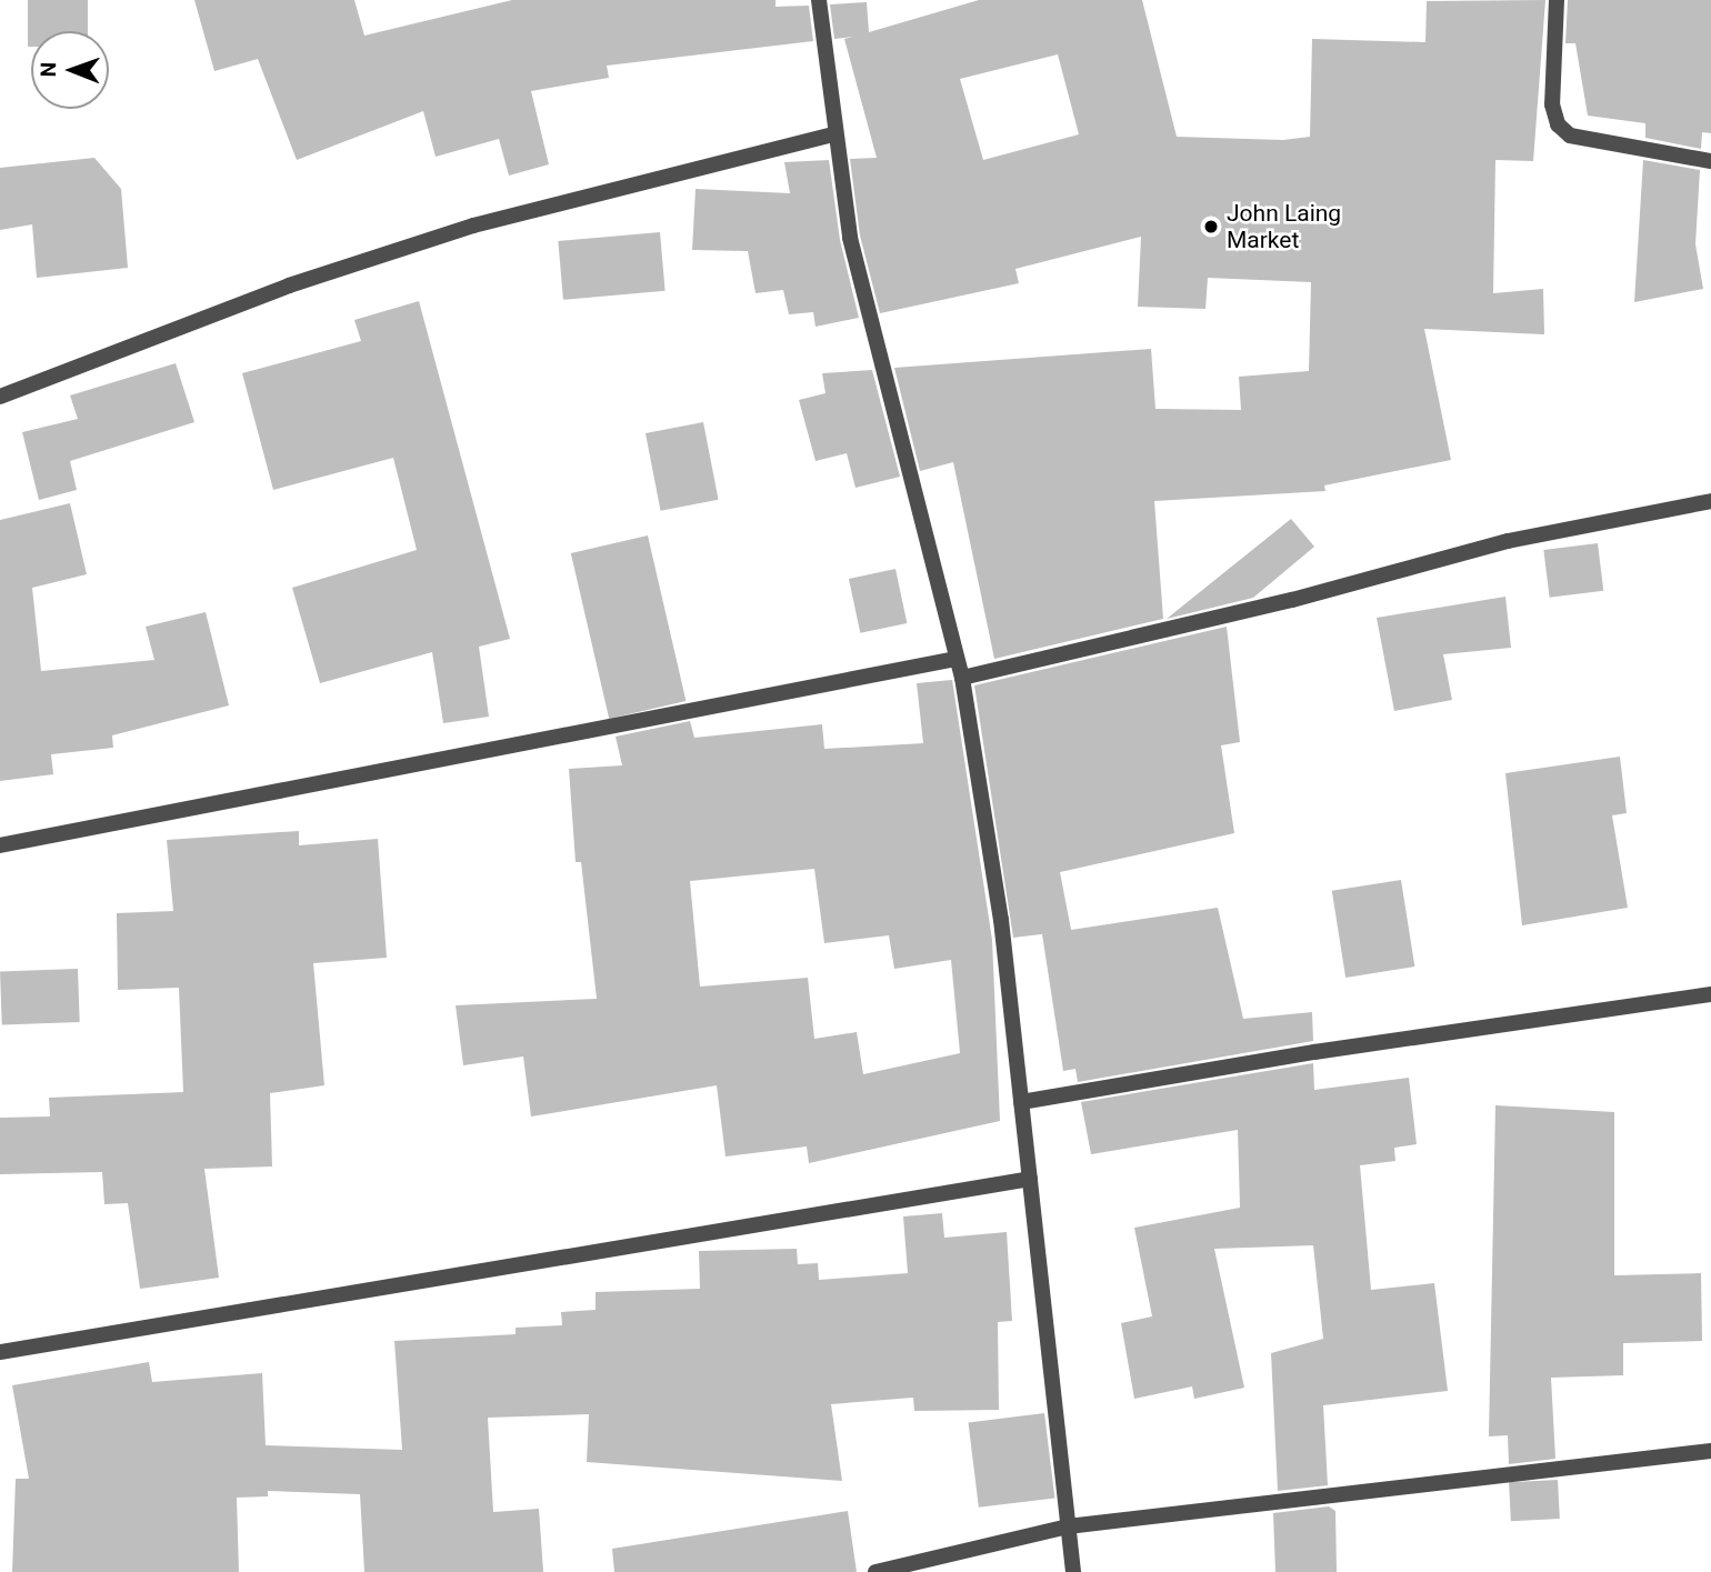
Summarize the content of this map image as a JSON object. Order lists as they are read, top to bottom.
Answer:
{
  "places": ["John Laing Market"],
  "north": "left"
}
